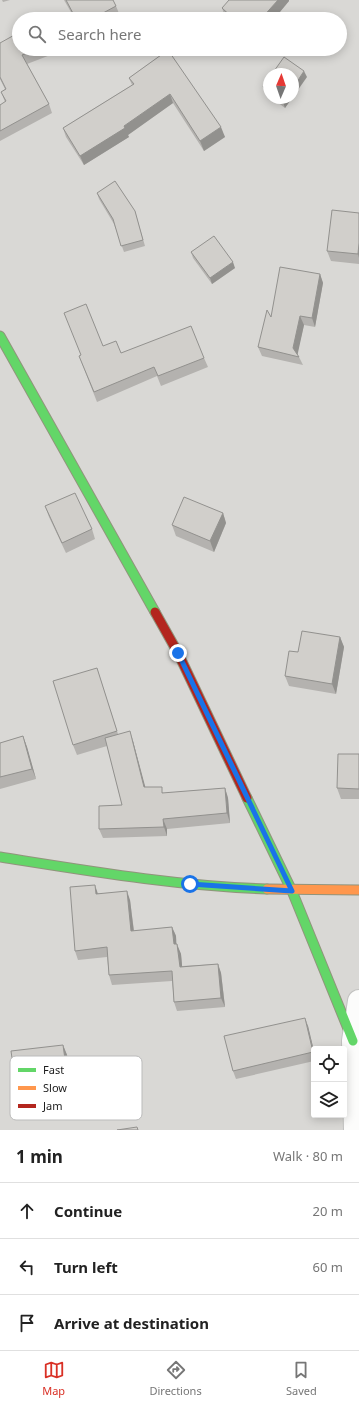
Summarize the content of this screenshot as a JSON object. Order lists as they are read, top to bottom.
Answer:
{
  "legend": ["Fast", "Slow", "Jam"],
  "north": "top",
  "page": {
    "search": "Search here",
    "heading": ["1 min", "Walk · 80 m"],
    "list": [
      ["Continue", "20 m"],
      ["Turn left", "60 m"],
      "Arrive at destination"
    ],
    "nav": ["Map", "Directions", "Saved"]
  }
}
